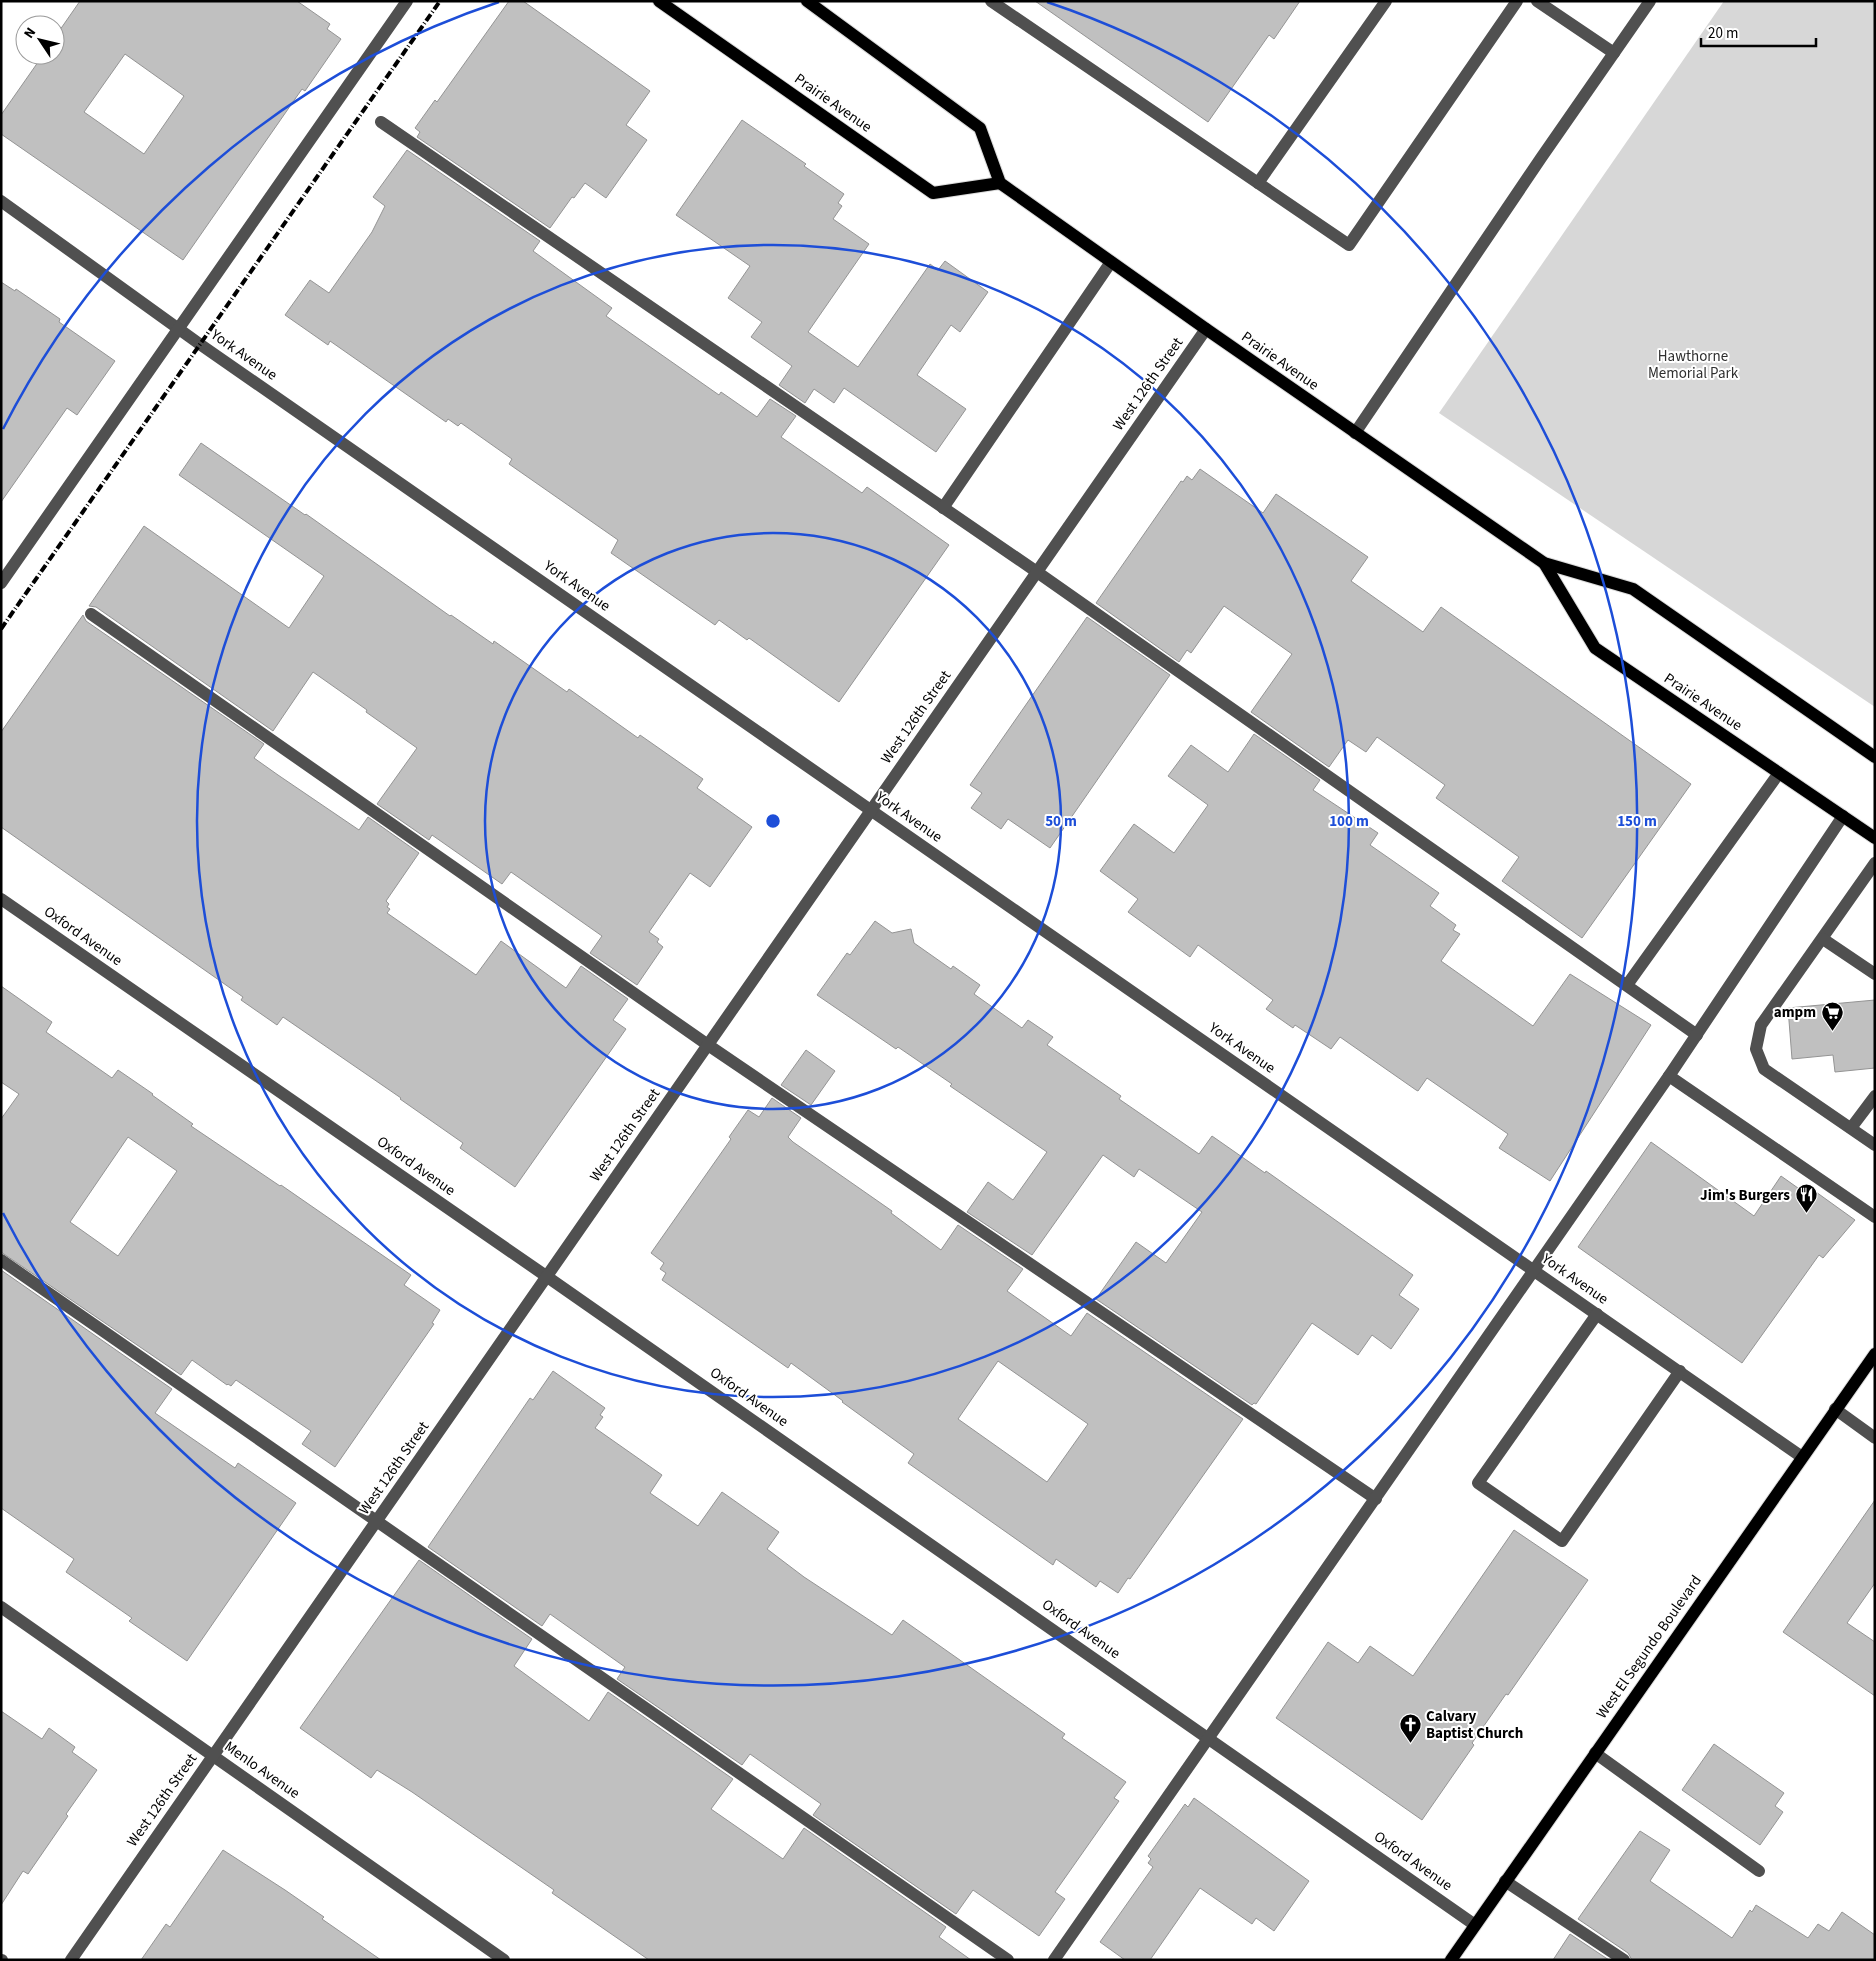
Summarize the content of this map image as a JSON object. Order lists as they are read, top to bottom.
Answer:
{
  "streets": {
    "main road": ["Prairie Avenue", "West El Segundo Boulevard"],
    "street": [
      "York Avenue",
      "West 126th Street",
      "Oxford Avenue",
      "Menlo Avenue"
    ]
  },
  "crossings": [
    ["Prairie Avenue", "West 126th Street"],
    ["York Avenue", "West 126th Street"],
    ["York Avenue", "West El Segundo Boulevard"],
    ["West 126th Street", "Oxford Avenue"],
    ["West 126th Street", "Menlo Avenue"],
    ["Oxford Avenue", "West El Segundo Boulevard"]
  ],
  "parks": ["Hawthorne Memorial Park"],
  "places": {
    "supermarket": ["ampm"],
    "restaurant": ["Jim's Burgers"],
    "church": ["Calvary Baptist Church"]
  },
  "scale_bar": "20 m",
  "north": "top left",
  "rings": ["50 m", "100 m", "150 m"]
}
